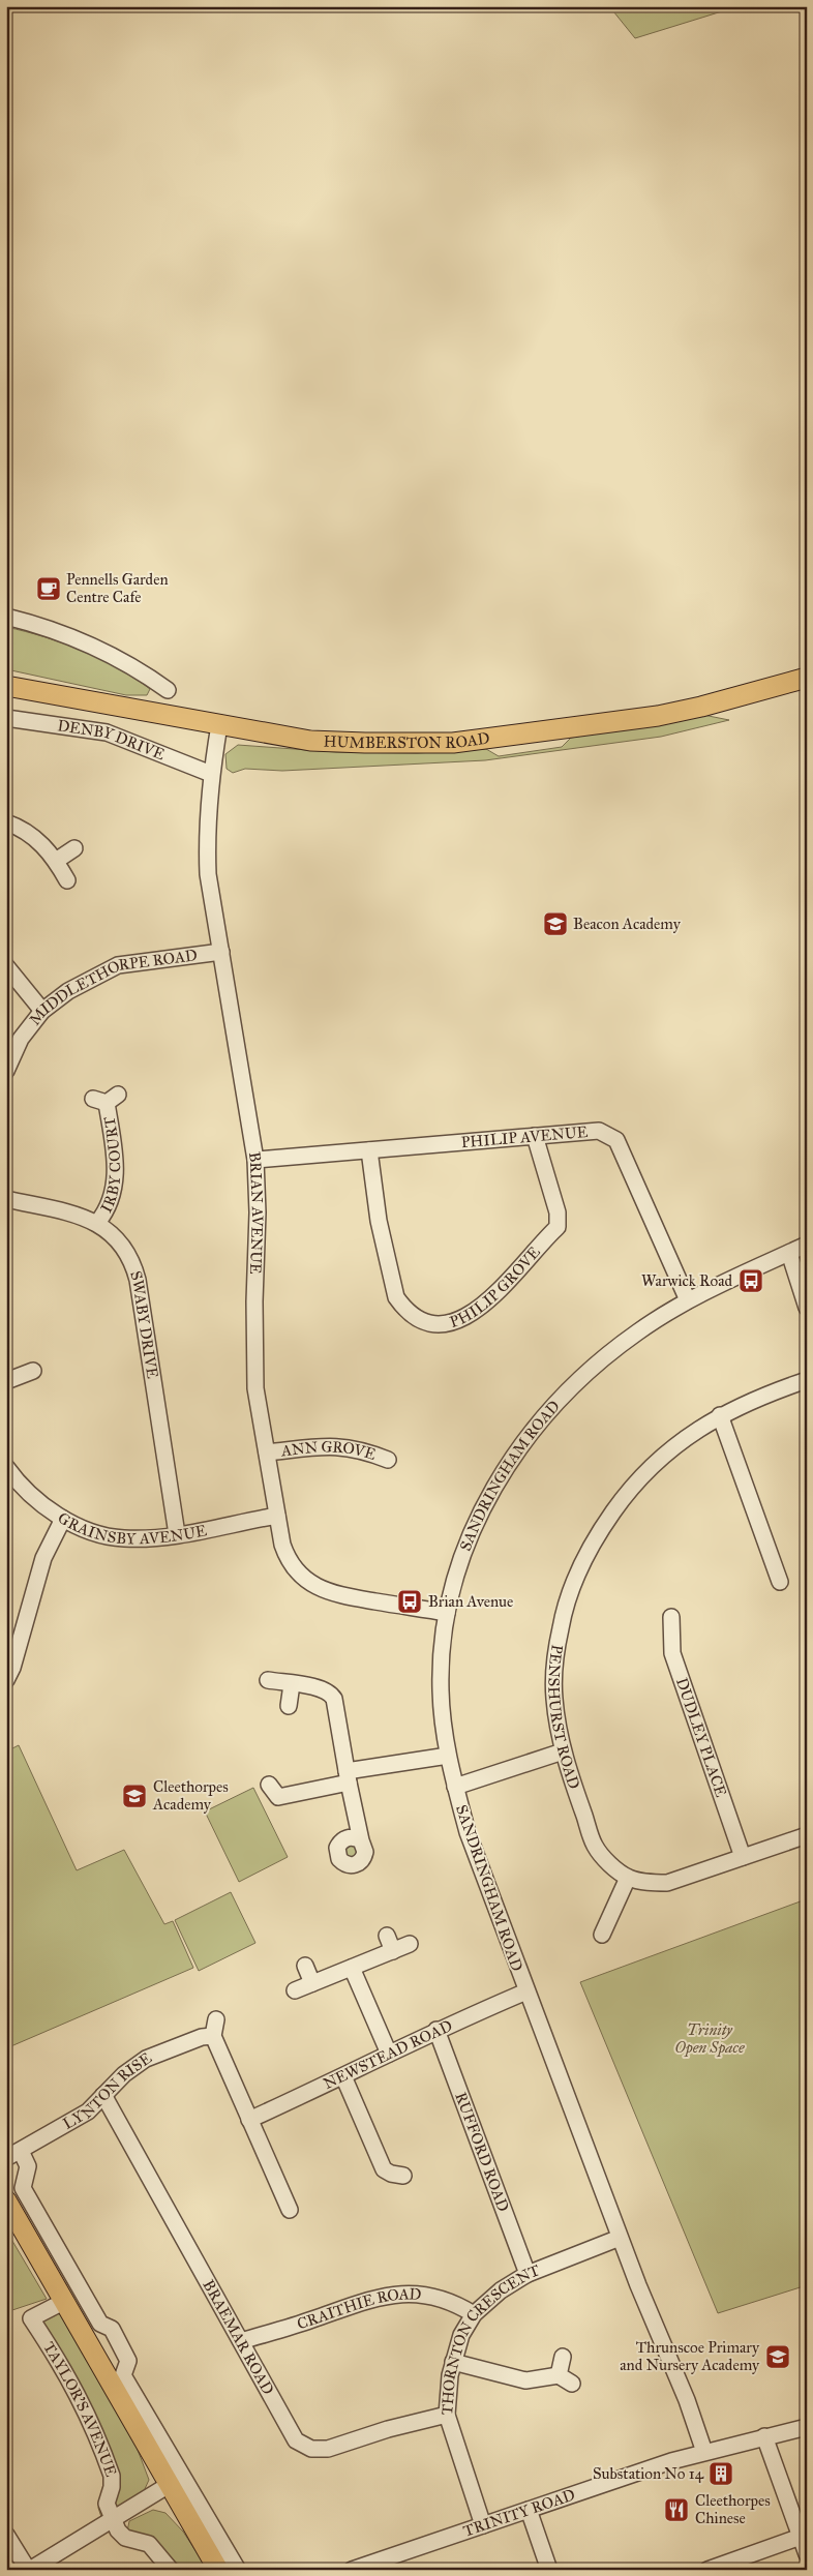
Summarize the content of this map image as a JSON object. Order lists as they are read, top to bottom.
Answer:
{
  "streets": {
    "main road": ["HUMBERSTON ROAD"],
    "street": [
      "DENBY DRIVE",
      "MIDDLETHORPE ROAD",
      "PHILIP AVENUE",
      "IRBY COURT",
      "BRIAN AVENUE",
      "PHILIP GROVE",
      "SWABY DRIVE",
      "ANN GROVE",
      "SANDRINGHAM ROAD",
      "GRAINSBY AVENUE",
      "PENSHURST ROAD",
      "DUDLEY PLACE",
      "NEWSTEAD ROAD",
      "LYNTON RISE",
      "RUFFORD ROAD",
      "CRAITHIE ROAD",
      "BRAEMAR ROAD",
      "THORNTON CRESCENT",
      "TAYLOR'S AVENUE",
      "TRINITY ROAD"
    ]
  },
  "crossings": [
    ["HUMBERSTON ROAD", "BRIAN AVENUE"],
    ["DENBY DRIVE", "BRIAN AVENUE"],
    ["MIDDLETHORPE ROAD", "BRIAN AVENUE"],
    ["PHILIP AVENUE", "BRIAN AVENUE"],
    ["PHILIP AVENUE", "PHILIP GROVE"],
    ["PHILIP AVENUE", "SANDRINGHAM ROAD"],
    ["IRBY COURT", "SWABY DRIVE"],
    ["BRIAN AVENUE", "ANN GROVE"],
    ["BRIAN AVENUE", "SANDRINGHAM ROAD"],
    ["BRIAN AVENUE", "GRAINSBY AVENUE"],
    ["SWABY DRIVE", "GRAINSBY AVENUE"],
    ["SANDRINGHAM ROAD", "NEWSTEAD ROAD"],
    ["SANDRINGHAM ROAD", "THORNTON CRESCENT"],
    ["SANDRINGHAM ROAD", "TRINITY ROAD"],
    ["PENSHURST ROAD", "DUDLEY PLACE"],
    ["NEWSTEAD ROAD", "RUFFORD ROAD"],
    ["LYNTON RISE", "BRAEMAR ROAD"],
    ["RUFFORD ROAD", "THORNTON CRESCENT"],
    ["CRAITHIE ROAD", "BRAEMAR ROAD"],
    ["CRAITHIE ROAD", "THORNTON CRESCENT"],
    ["BRAEMAR ROAD", "THORNTON CRESCENT"],
    ["THORNTON CRESCENT", "TRINITY ROAD"]
  ],
  "parks": ["Trinity Open Space"],
  "places": {
    "cafe": ["Pennells Garden Centre Cafe"],
    "school or university": ["Beacon Academy", "Cleethorpes Academy", "Thrunscoe Primary and Nursery Academy"],
    "bus stop": ["Warwick Road", "Brian Avenue"],
    "building": ["Substation No 14"],
    "restaurant": ["Cleethorpes Chinese"]
  }
}
